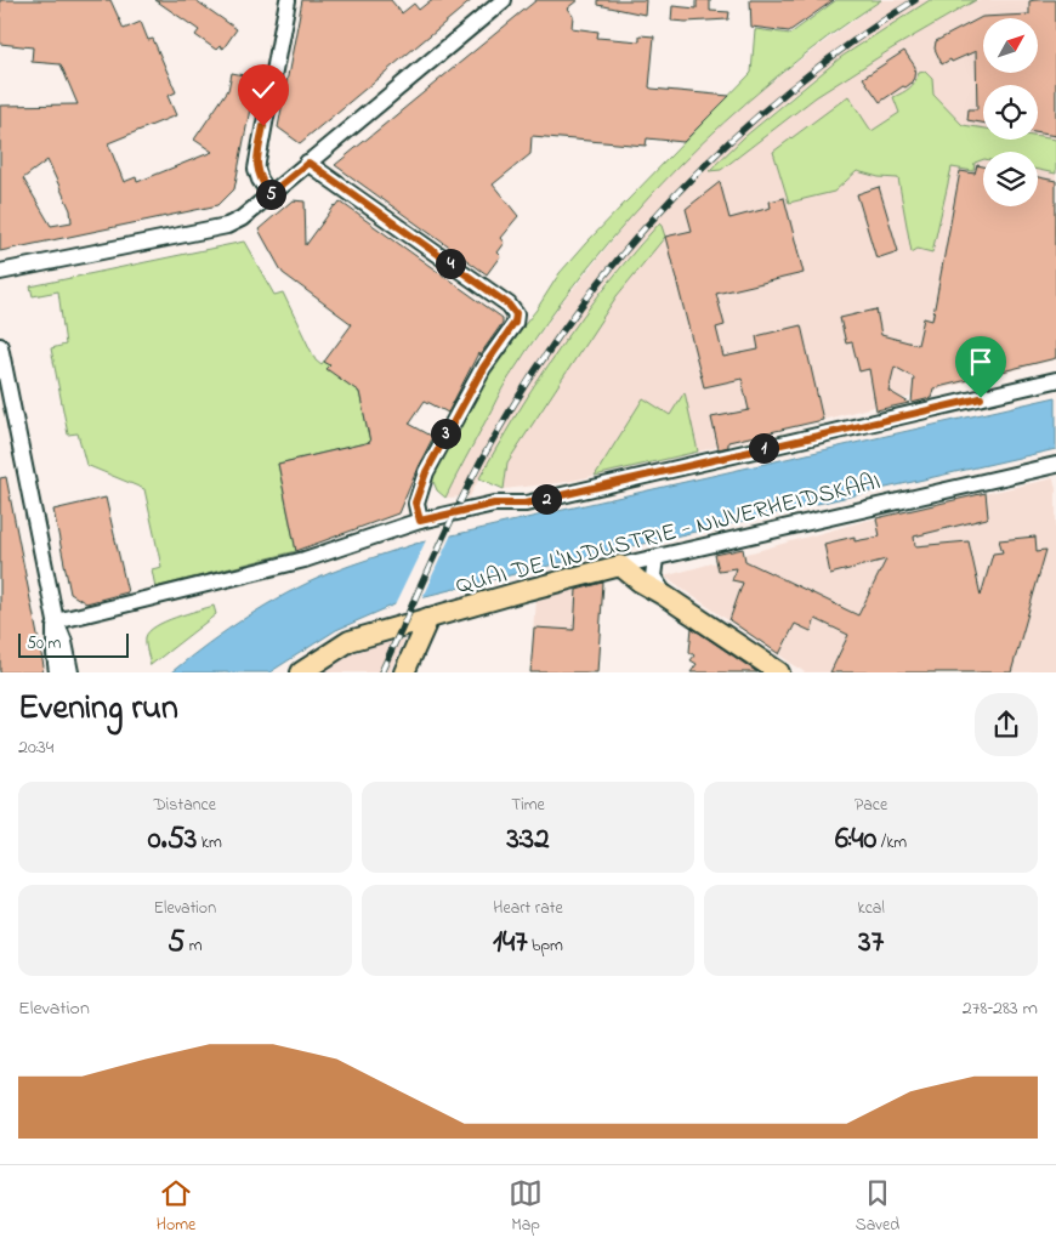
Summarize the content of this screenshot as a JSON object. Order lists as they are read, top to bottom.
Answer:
{
  "streets": {
    "main road": ["QUAI DE L'INDUSTRIE - NIJVERHEIDSKAAI"]
  },
  "scale_bar": "50 m",
  "north": "top right",
  "page": {
    "pins": [
      "5",
      "4",
      "3",
      "1",
      "2"
    ],
    "scale": "50 m",
    "heading": ["Evening run", "20:34"],
    "stats": [
      ["Distance", "0.53 km"],
      ["Time", "3:32"],
      ["Pace", "6:40 /km"],
      ["Elevation", "5 m"],
      ["Heart rate", "147 bpm"],
      ["kcal", "37"]
    ],
    "chart": ["Elevation", "278–283 m"],
    "tabs": ["Home", "Map", "Saved"]
  }
}
